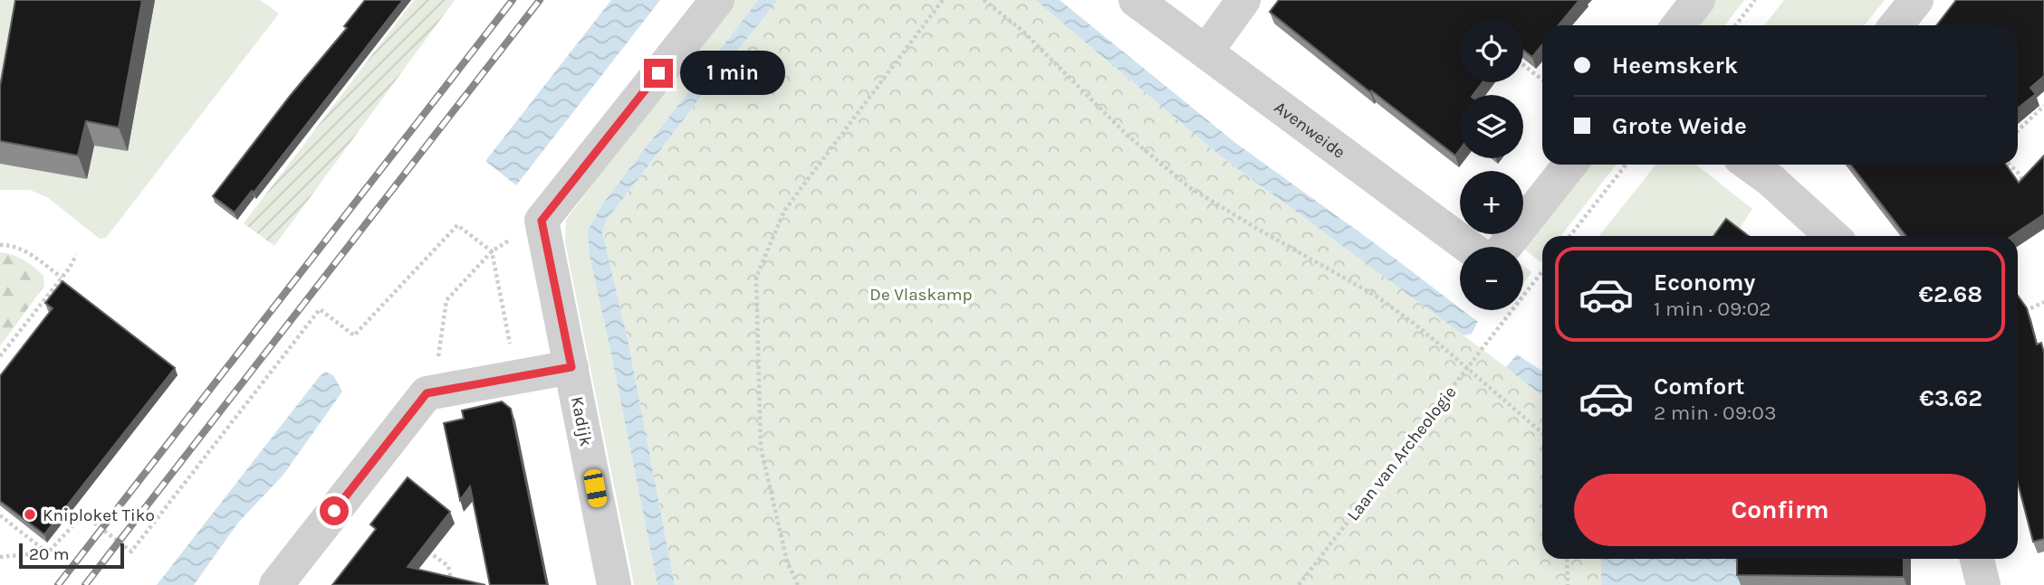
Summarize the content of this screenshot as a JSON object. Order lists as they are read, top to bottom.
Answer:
{
  "streets": {
    "street": ["Avenweide", "Kadijk"],
    "path": ["Laan van Archeologie"]
  },
  "parks": ["De Vlaskamp"],
  "places": ["Kniploket Tiko"],
  "scale_bar": "20 m",
  "page": {
    "map_buttons": ["+", "−"],
    "banner": ["Heemskerk", "Grote Weide"],
    "bubble": "1 min",
    "list": [
      {
        "name": "Economy",
        "note": "1 min · 09:02",
        "value": "€2.68"
      },
      {
        "name": "Comfort",
        "note": "2 min · 09:03",
        "value": "€3.62"
      }
    ],
    "buttons": "Confirm",
    "scale": "20 m"
  }
}
